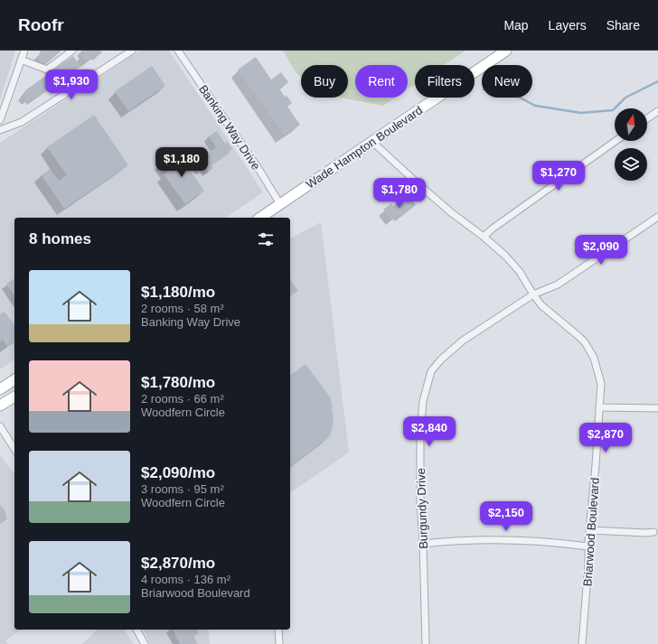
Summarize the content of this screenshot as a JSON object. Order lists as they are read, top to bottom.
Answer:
{
  "streets": {
    "main road": ["Wade Hampton Boulevard"],
    "street": ["Banking Way Drive", "Burgundy Drive", "Briarwood Boulevard"]
  },
  "crossings": [
    ["Banking Way Drive", "Wade Hampton Boulevard"],
    ["Wade Hampton Boulevard", "Briarwood Boulevard"],
    ["Burgundy Drive", "Briarwood Boulevard"]
  ],
  "north": "top",
  "page": {
    "header": "Roofr",
    "nav": ["Map", "Layers", "Share"],
    "chip": [
      "Buy",
      "Rent",
      "Filters",
      "New"
    ],
    "price": [
      "$1,930",
      "$1,180",
      "$1,270",
      "$1,780",
      "$2,090",
      "$2,840",
      "$2,870",
      "$2,150"
    ],
    "heading": "8 homes",
    "list": [
      {
        "name": "$1,180/mo",
        "note": "2 rooms · 58 m² · Banking Way Drive"
      },
      {
        "name": "$1,780/mo",
        "note": "2 rooms · 66 m² · Woodfern Circle"
      },
      {
        "name": "$2,090/mo",
        "note": "3 rooms · 95 m² · Woodfern Circle"
      },
      {
        "name": "$2,870/mo",
        "note": "4 rooms · 136 m² · Briarwood Boulevard"
      }
    ]
  }
}
